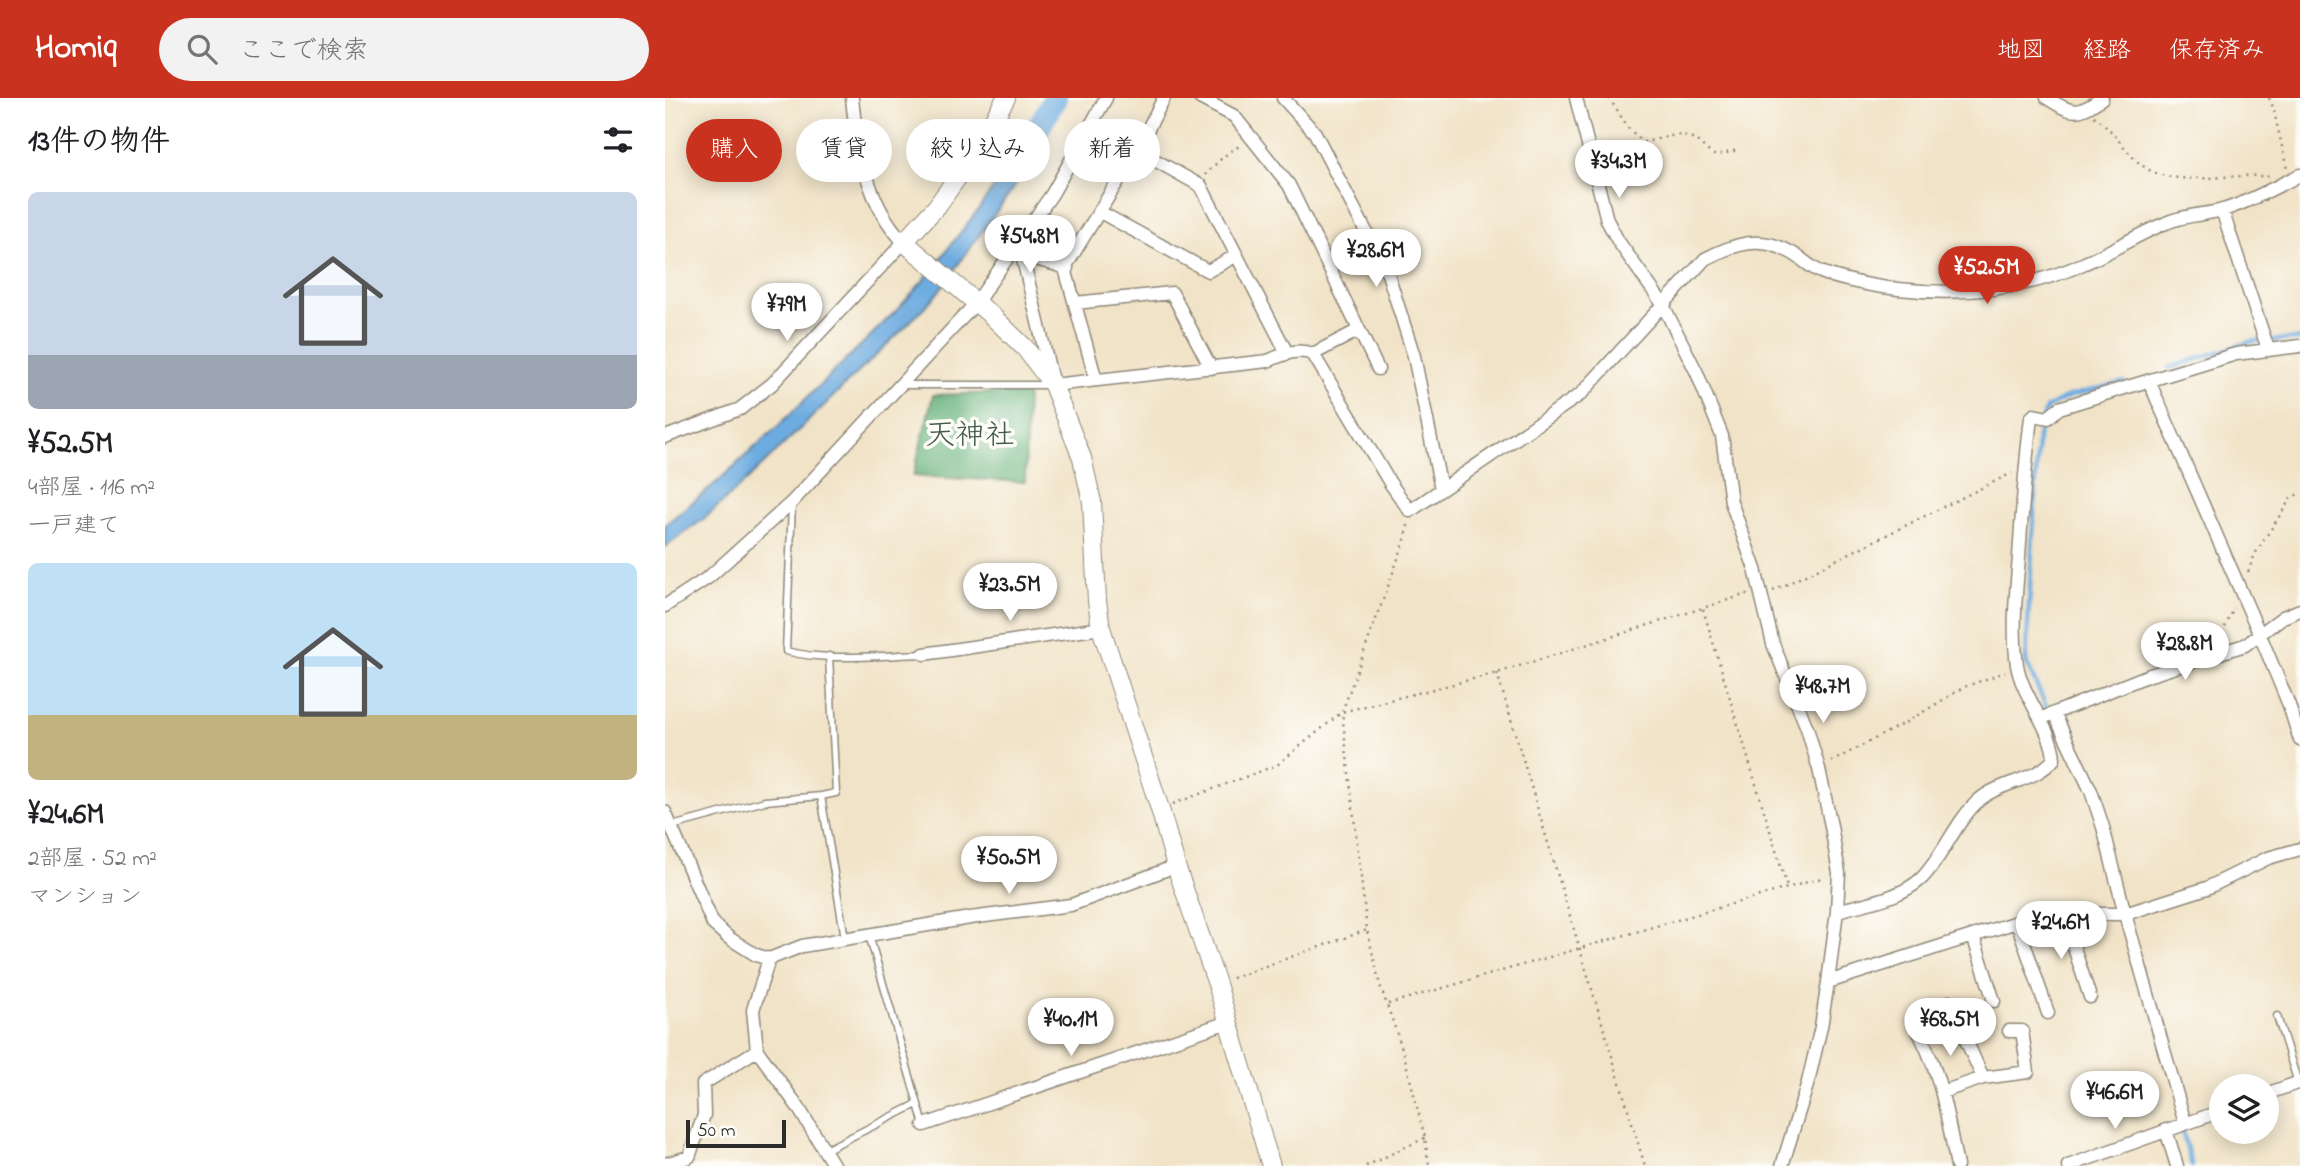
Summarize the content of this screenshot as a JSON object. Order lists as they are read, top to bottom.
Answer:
{
  "parks": ["天神社"],
  "scale_bar": "50 m",
  "page": {
    "header": "Homiq",
    "search": "ここで検索",
    "nav": ["地図", "経路", "保存済み"],
    "heading": "13件の物件",
    "chip": [
      "購入",
      "賃貸",
      "絞り込み",
      "新着"
    ],
    "price": [
      "¥34.3M",
      "¥54.8M",
      "¥28.6M",
      "¥52.5M",
      "¥79M",
      "¥23.5M",
      "¥28.8M",
      "¥48.7M",
      "¥50.5M",
      "¥24.6M",
      "¥40.1M",
      "¥68.5M",
      "¥46.6M"
    ],
    "list": [
      {
        "name": "¥52.5M",
        "note": "4部屋 · 116 m² · 一戸建て"
      },
      {
        "name": "¥24.6M",
        "note": "2部屋 · 52 m² · マンション"
      }
    ],
    "scale": "50 m"
  }
}
